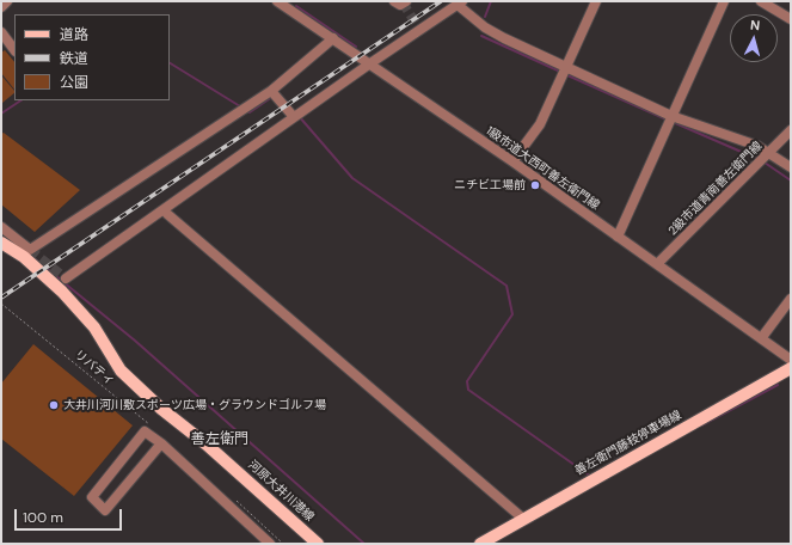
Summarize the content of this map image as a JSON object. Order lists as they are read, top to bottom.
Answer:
{
  "streets": {
    "main road": ["善左衛門藤枝停車場線", "河原大井川港線"],
    "street": ["1級市道大西町善左衛門線", "2級市道青南善左衛門線"],
    "path": ["リバティ"]
  },
  "crossings": [
    ["1級市道大西町善左衛門線", "2級市道青南善左衛門線"]
  ],
  "districts": ["善左衛門"],
  "places": ["ニチビ工場前", "大井川河川敷スポーツ広場・グラウンドゴルフ場"],
  "legend": ["道路", "鉄道", "公園"],
  "scale_bar": "100 m",
  "north": "top"
}
